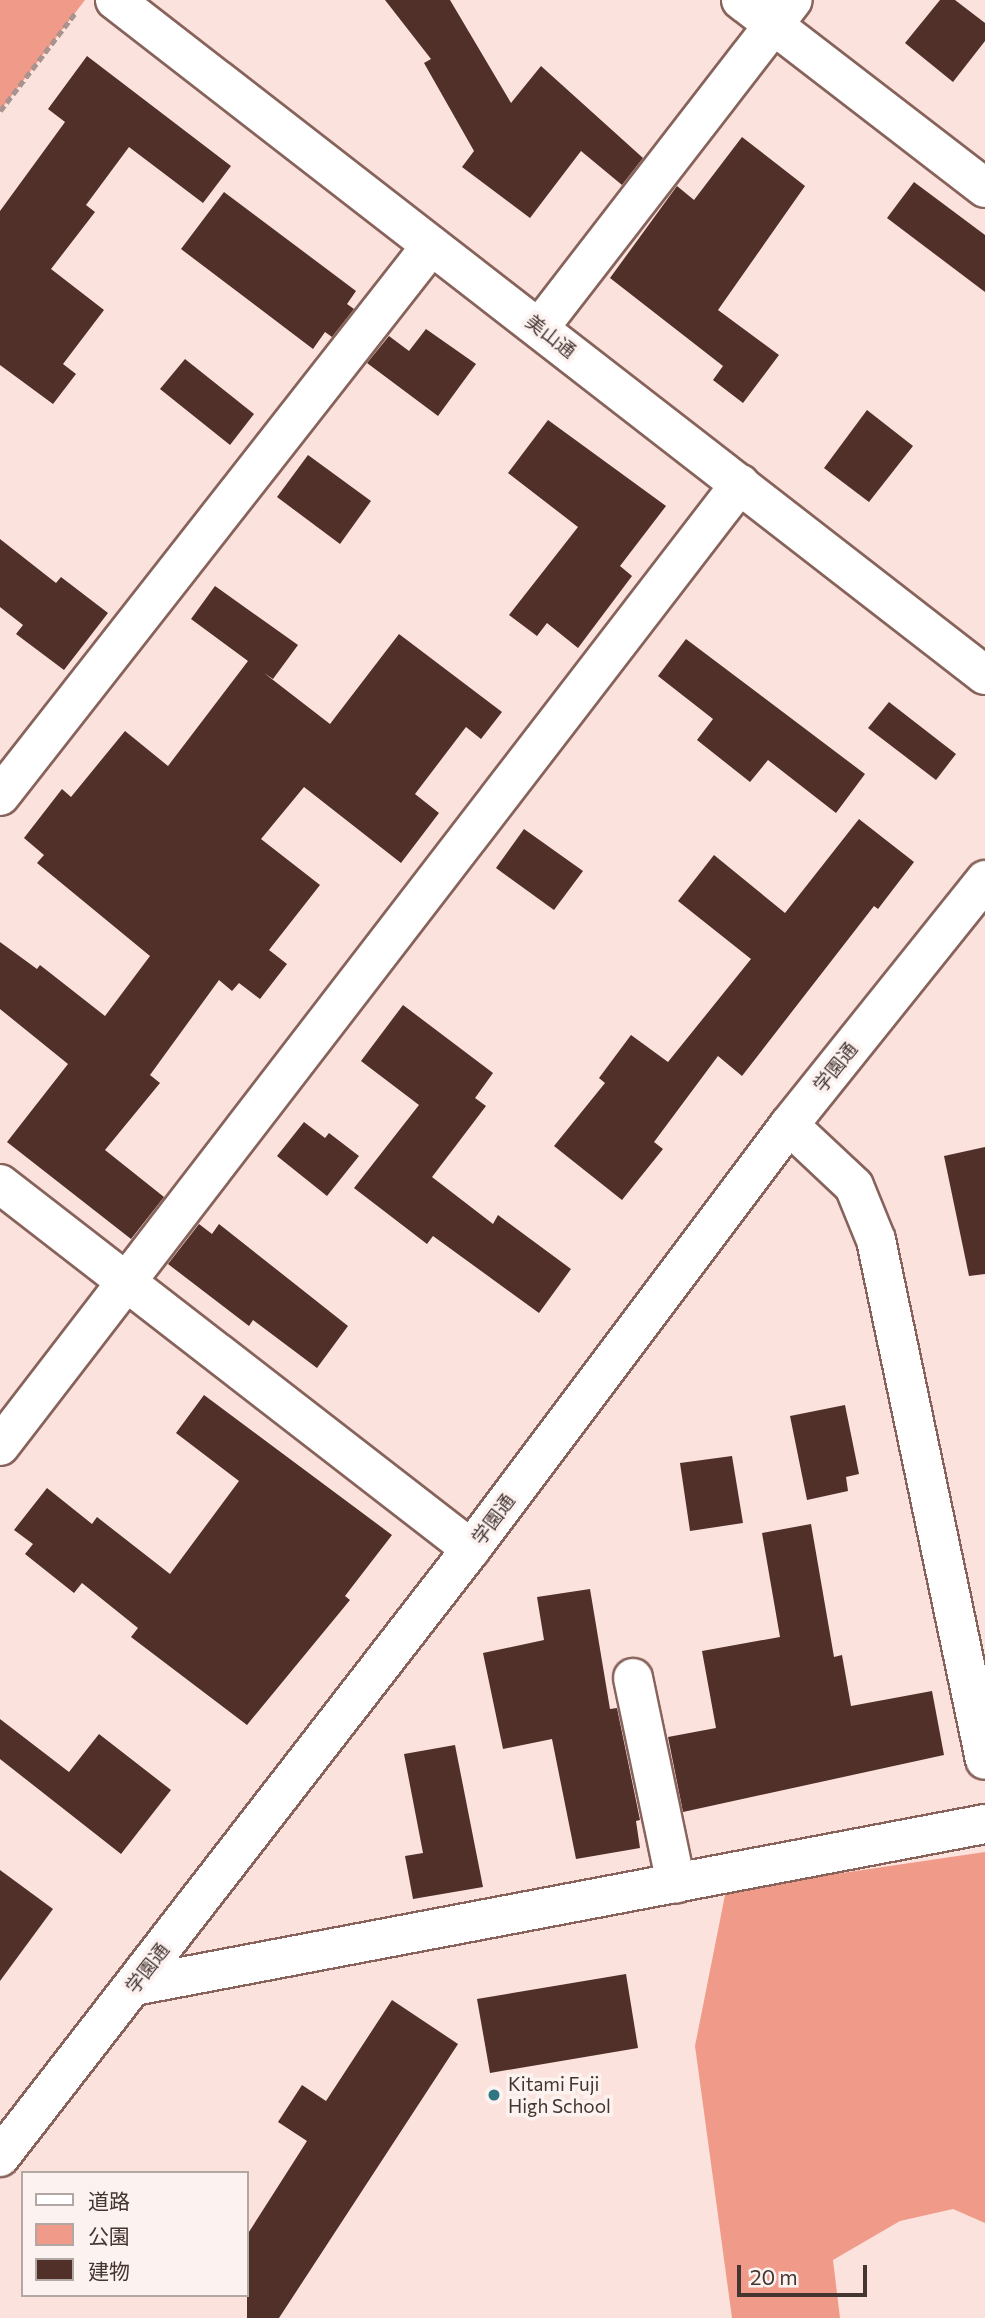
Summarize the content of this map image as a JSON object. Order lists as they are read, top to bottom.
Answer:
{
  "streets": {
    "street": ["美山通", "学園通"]
  },
  "places": ["Kitami Fuji High School"],
  "legend": ["道路", "公園", "建物"],
  "scale_bar": "20 m"
}
